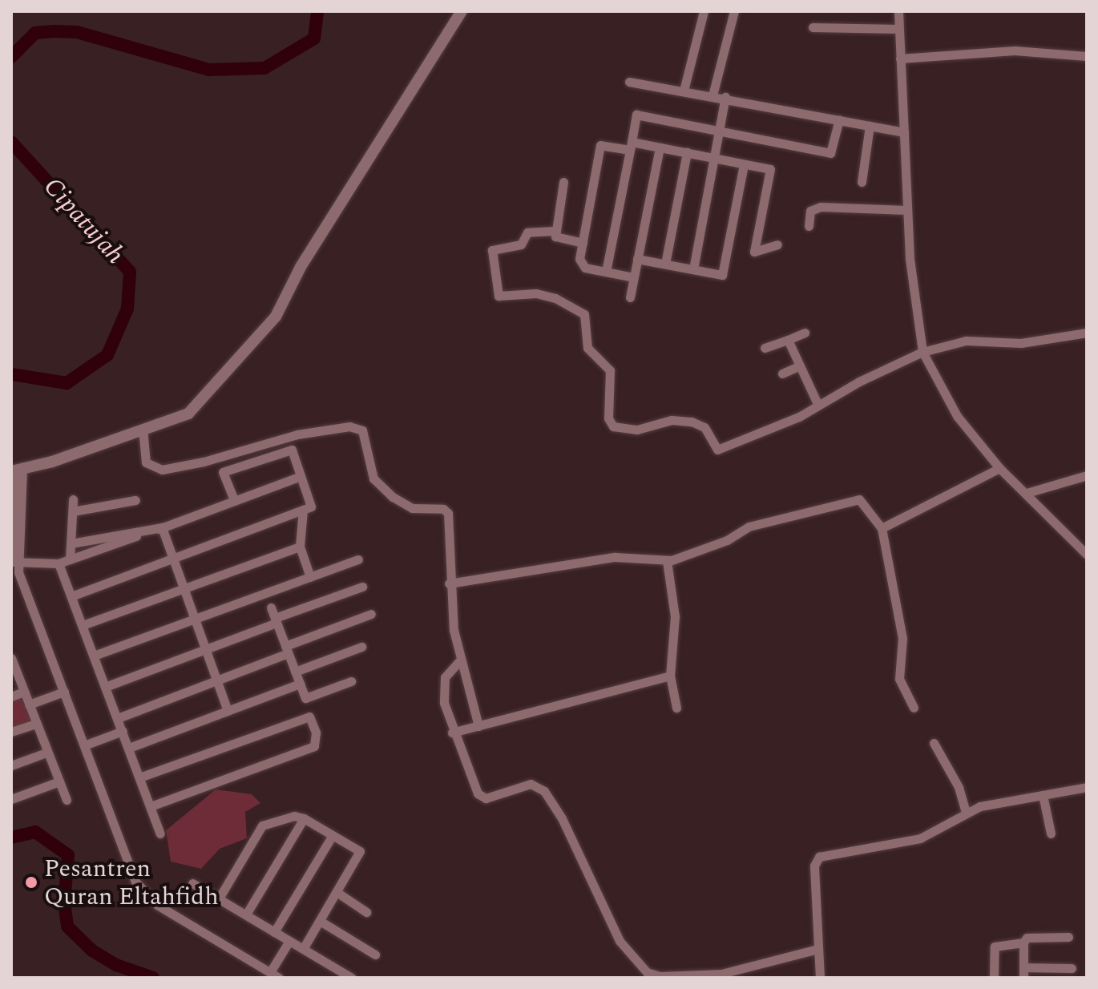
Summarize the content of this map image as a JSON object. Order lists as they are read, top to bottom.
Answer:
{
  "water": ["Cipatujah"],
  "places": ["Pesantren Quran Eltahfidh"]
}
